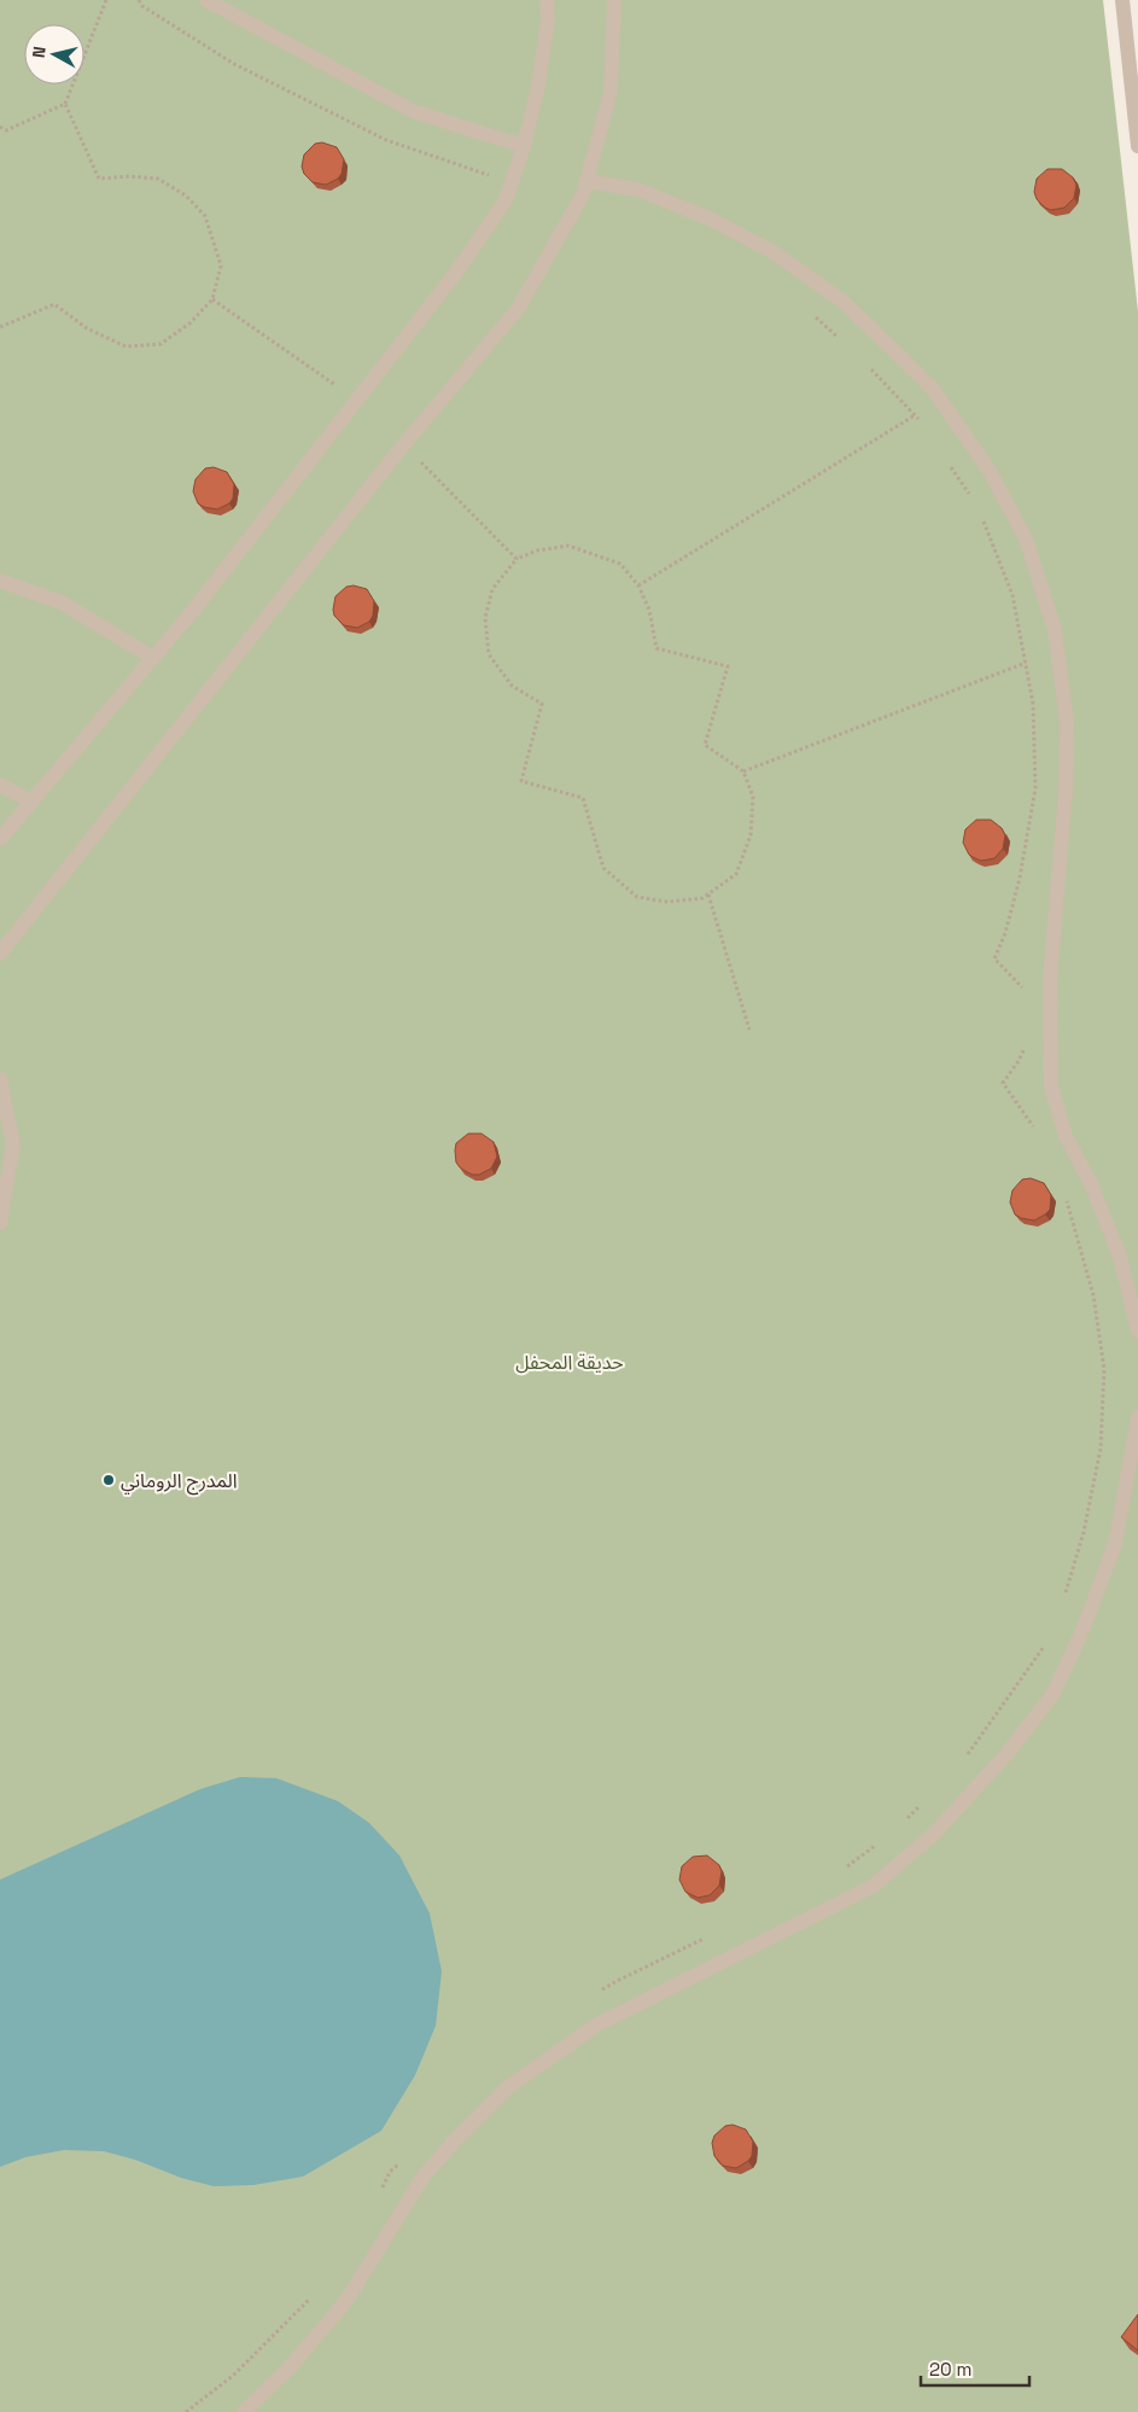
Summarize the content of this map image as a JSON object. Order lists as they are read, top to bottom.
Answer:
{
  "parks": ["حديقة المحفل"],
  "places": ["المدرج الروماني"],
  "scale_bar": "20 m",
  "north": "left"
}
